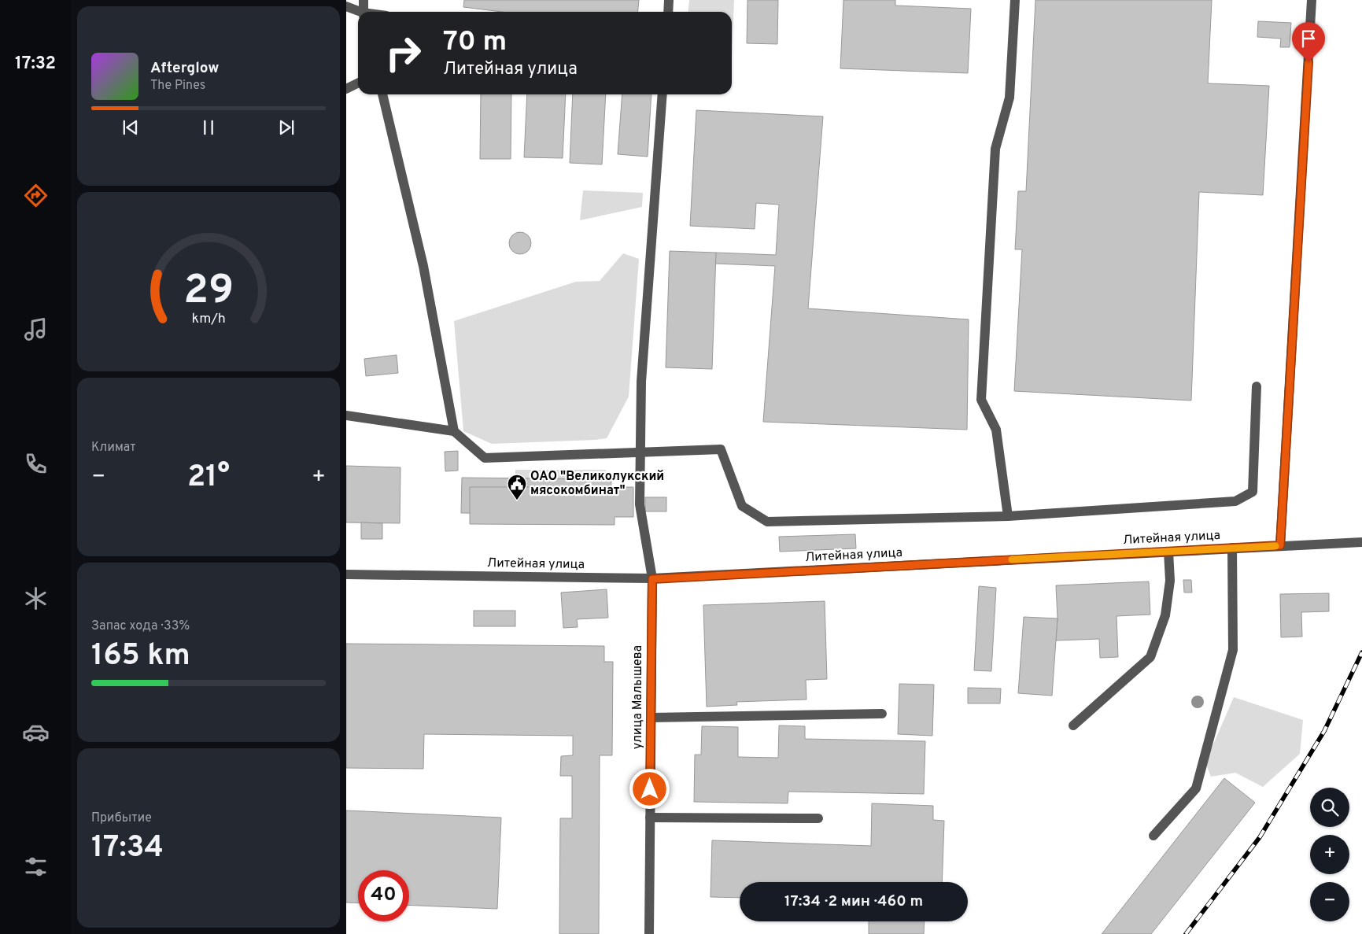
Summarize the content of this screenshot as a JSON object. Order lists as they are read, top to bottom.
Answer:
{
  "streets": {
    "street": ["Литейная улица", "улица Малышева"]
  },
  "crossings": [
    ["Литейная улица", "улица Малышева"]
  ],
  "places": {
    "public building": ["ОАО \"Великолукский мясокомбинат\""]
  },
  "page": {
    "tabs": "17:32",
    "turn": ["70 m", "Литейная улица"],
    "song": ["Afterglow", "The Pines"],
    "tile": [
      "Климат",
      ["Запас хода · 33%", "165 km"],
      ["Прибытие", "17:34"]
    ],
    "heat": ["−", "21°", "+"],
    "map_buttons": ["+", "−"],
    "limit": "40",
    "trip": "17:34 · 2 мин · 460 m",
    "gauge": ["29", "km/h"]
  }
}
